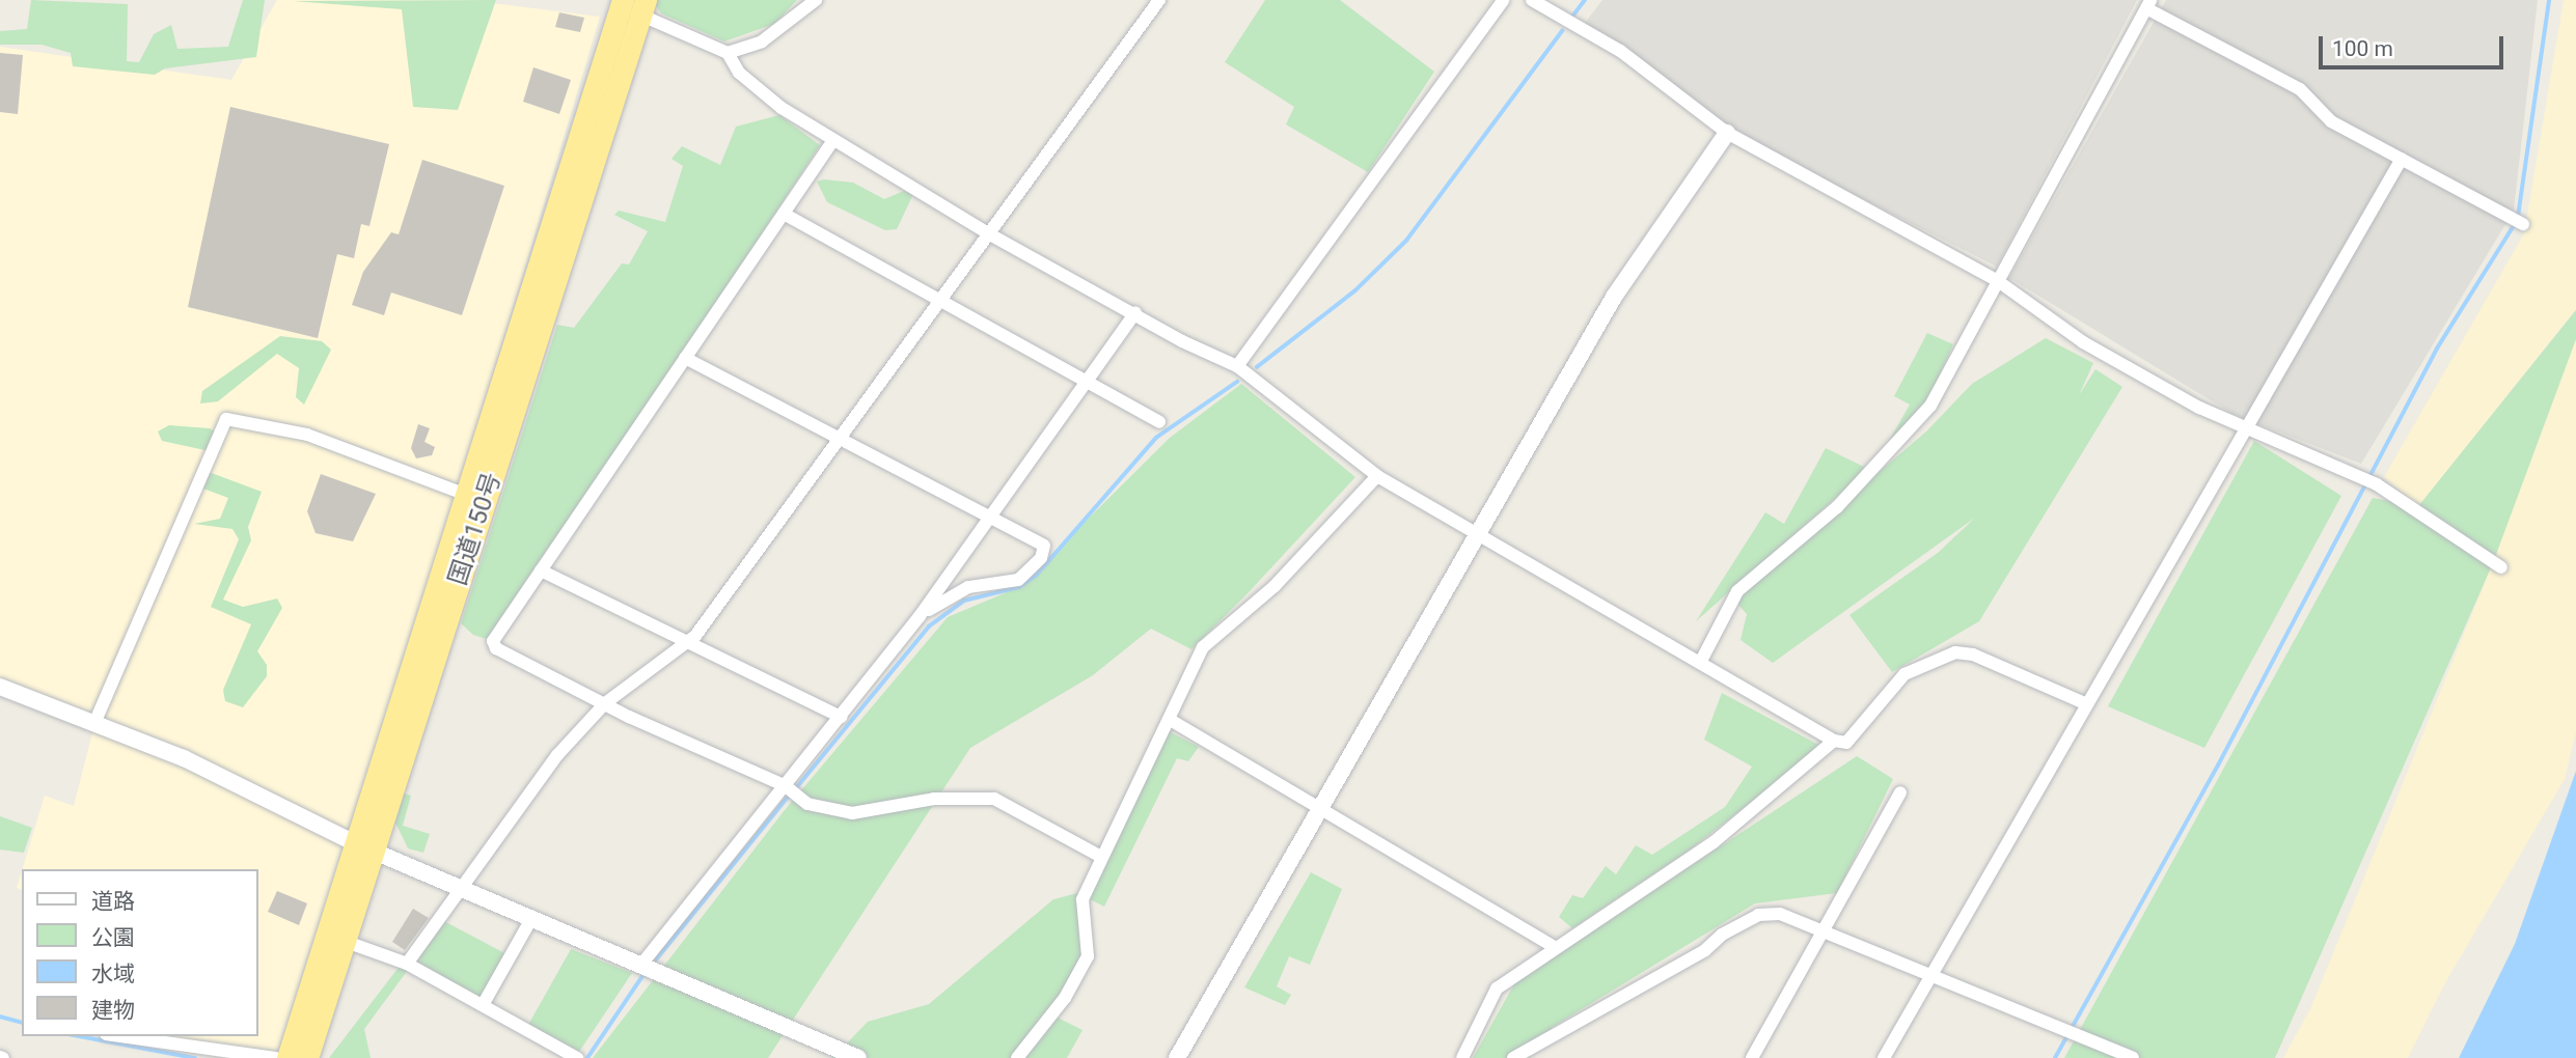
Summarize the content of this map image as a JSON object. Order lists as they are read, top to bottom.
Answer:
{
  "streets": {
    "highway": ["国道150号"]
  },
  "legend": [
    "道路",
    "公園",
    "水域",
    "建物"
  ],
  "scale_bar": "100 m"
}
